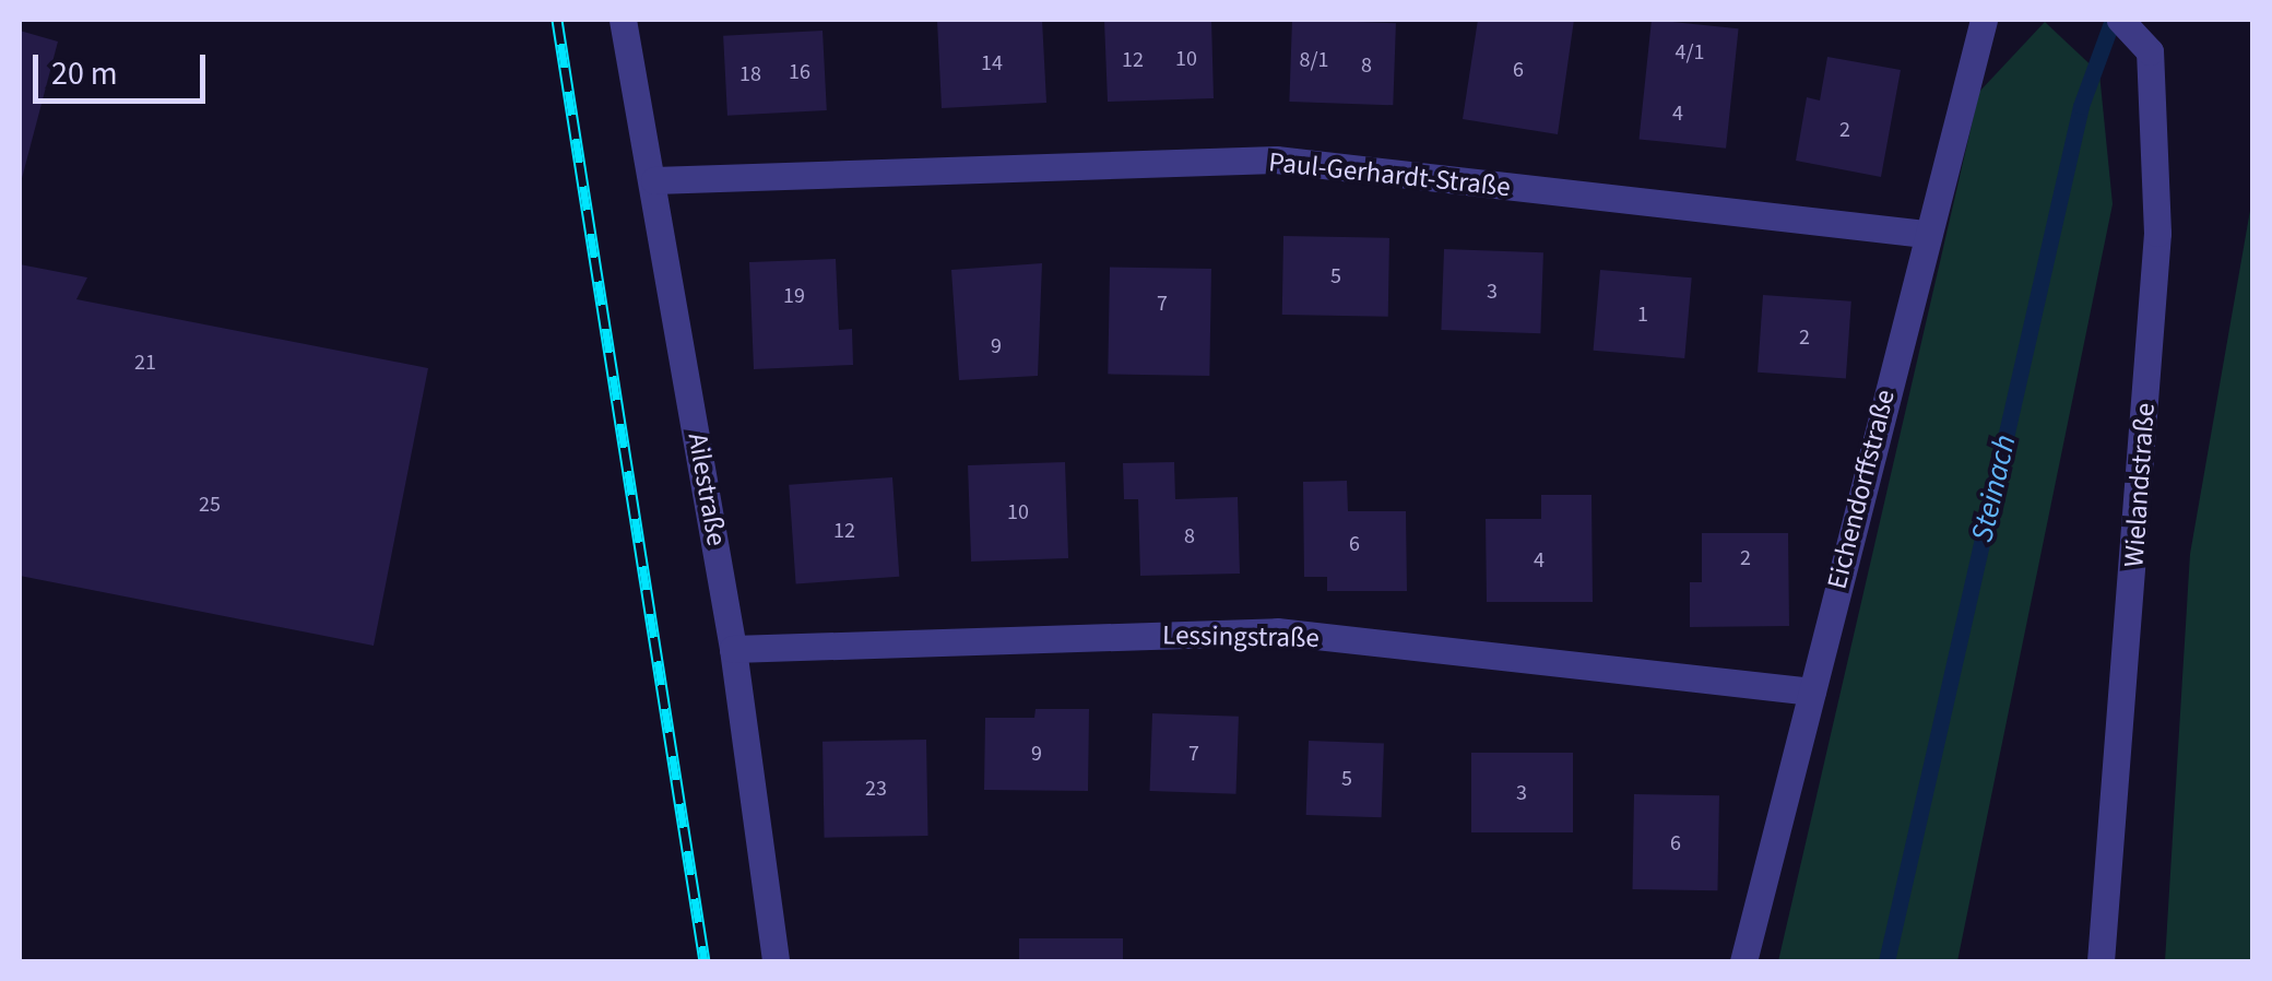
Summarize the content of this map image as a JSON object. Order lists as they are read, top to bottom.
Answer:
{
  "streets": {
    "street": [
      "Paul-Gerhardt-Straße",
      "Wielandstraße",
      "Ailestraße",
      "Eichendorffstraße",
      "Lessingstraße"
    ]
  },
  "crossings": [
    ["Paul-Gerhardt-Straße", "Ailestraße"],
    ["Paul-Gerhardt-Straße", "Eichendorffstraße"],
    ["Ailestraße", "Lessingstraße"],
    ["Eichendorffstraße", "Lessingstraße"]
  ],
  "water": ["Steinach"],
  "house_numbers": [
    "4/1",
    "10",
    "12",
    "8/1",
    "14",
    "8",
    "6",
    "16",
    "18",
    "4",
    "2",
    "5",
    "3",
    "19",
    "7",
    "1",
    "2",
    "9",
    "21",
    "25",
    "10",
    "12",
    "8",
    "6",
    "2",
    "4",
    "9",
    "7",
    "5",
    "23",
    "3",
    "6"
  ],
  "scale_bar": "20 m"
}
